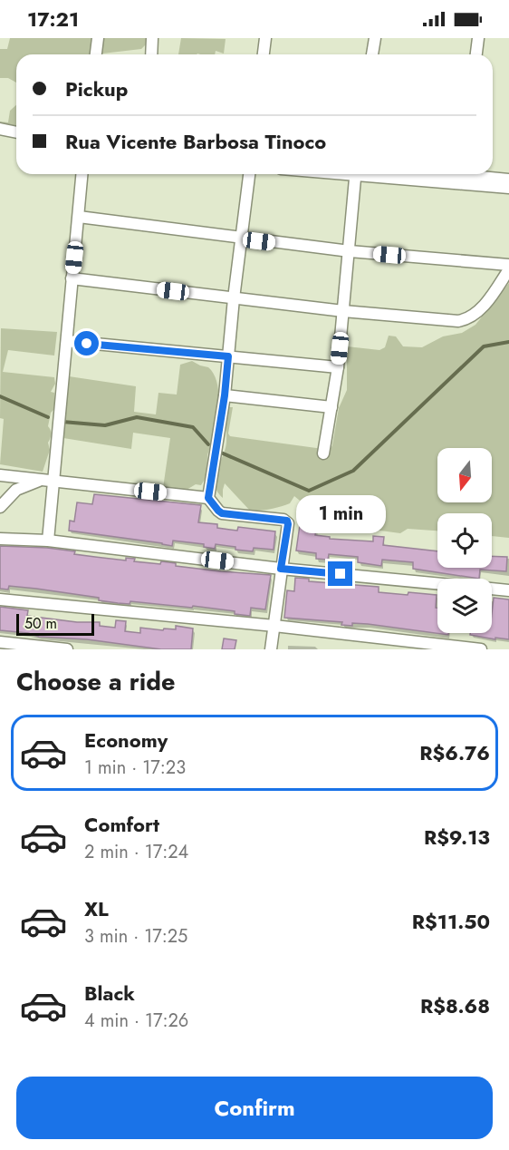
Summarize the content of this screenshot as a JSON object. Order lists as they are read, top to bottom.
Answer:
{
  "scale_bar": "50 m",
  "north": "bottom",
  "page": {
    "status": "17:21",
    "banner": ["Pickup", "Rua Vicente Barbosa Tinoco"],
    "bubble": "1 min",
    "scale": "50 m",
    "heading": "Choose a ride",
    "list": [
      {
        "name": "Economy",
        "note": "1 min · 17:23",
        "value": "R$6.76"
      },
      {
        "name": "Comfort",
        "note": "2 min · 17:24",
        "value": "R$9.13"
      },
      {
        "name": "XL",
        "note": "3 min · 17:25",
        "value": "R$11.50"
      },
      {
        "name": "Black",
        "note": "4 min · 17:26",
        "value": "R$8.68"
      }
    ],
    "buttons": "Confirm"
  }
}
